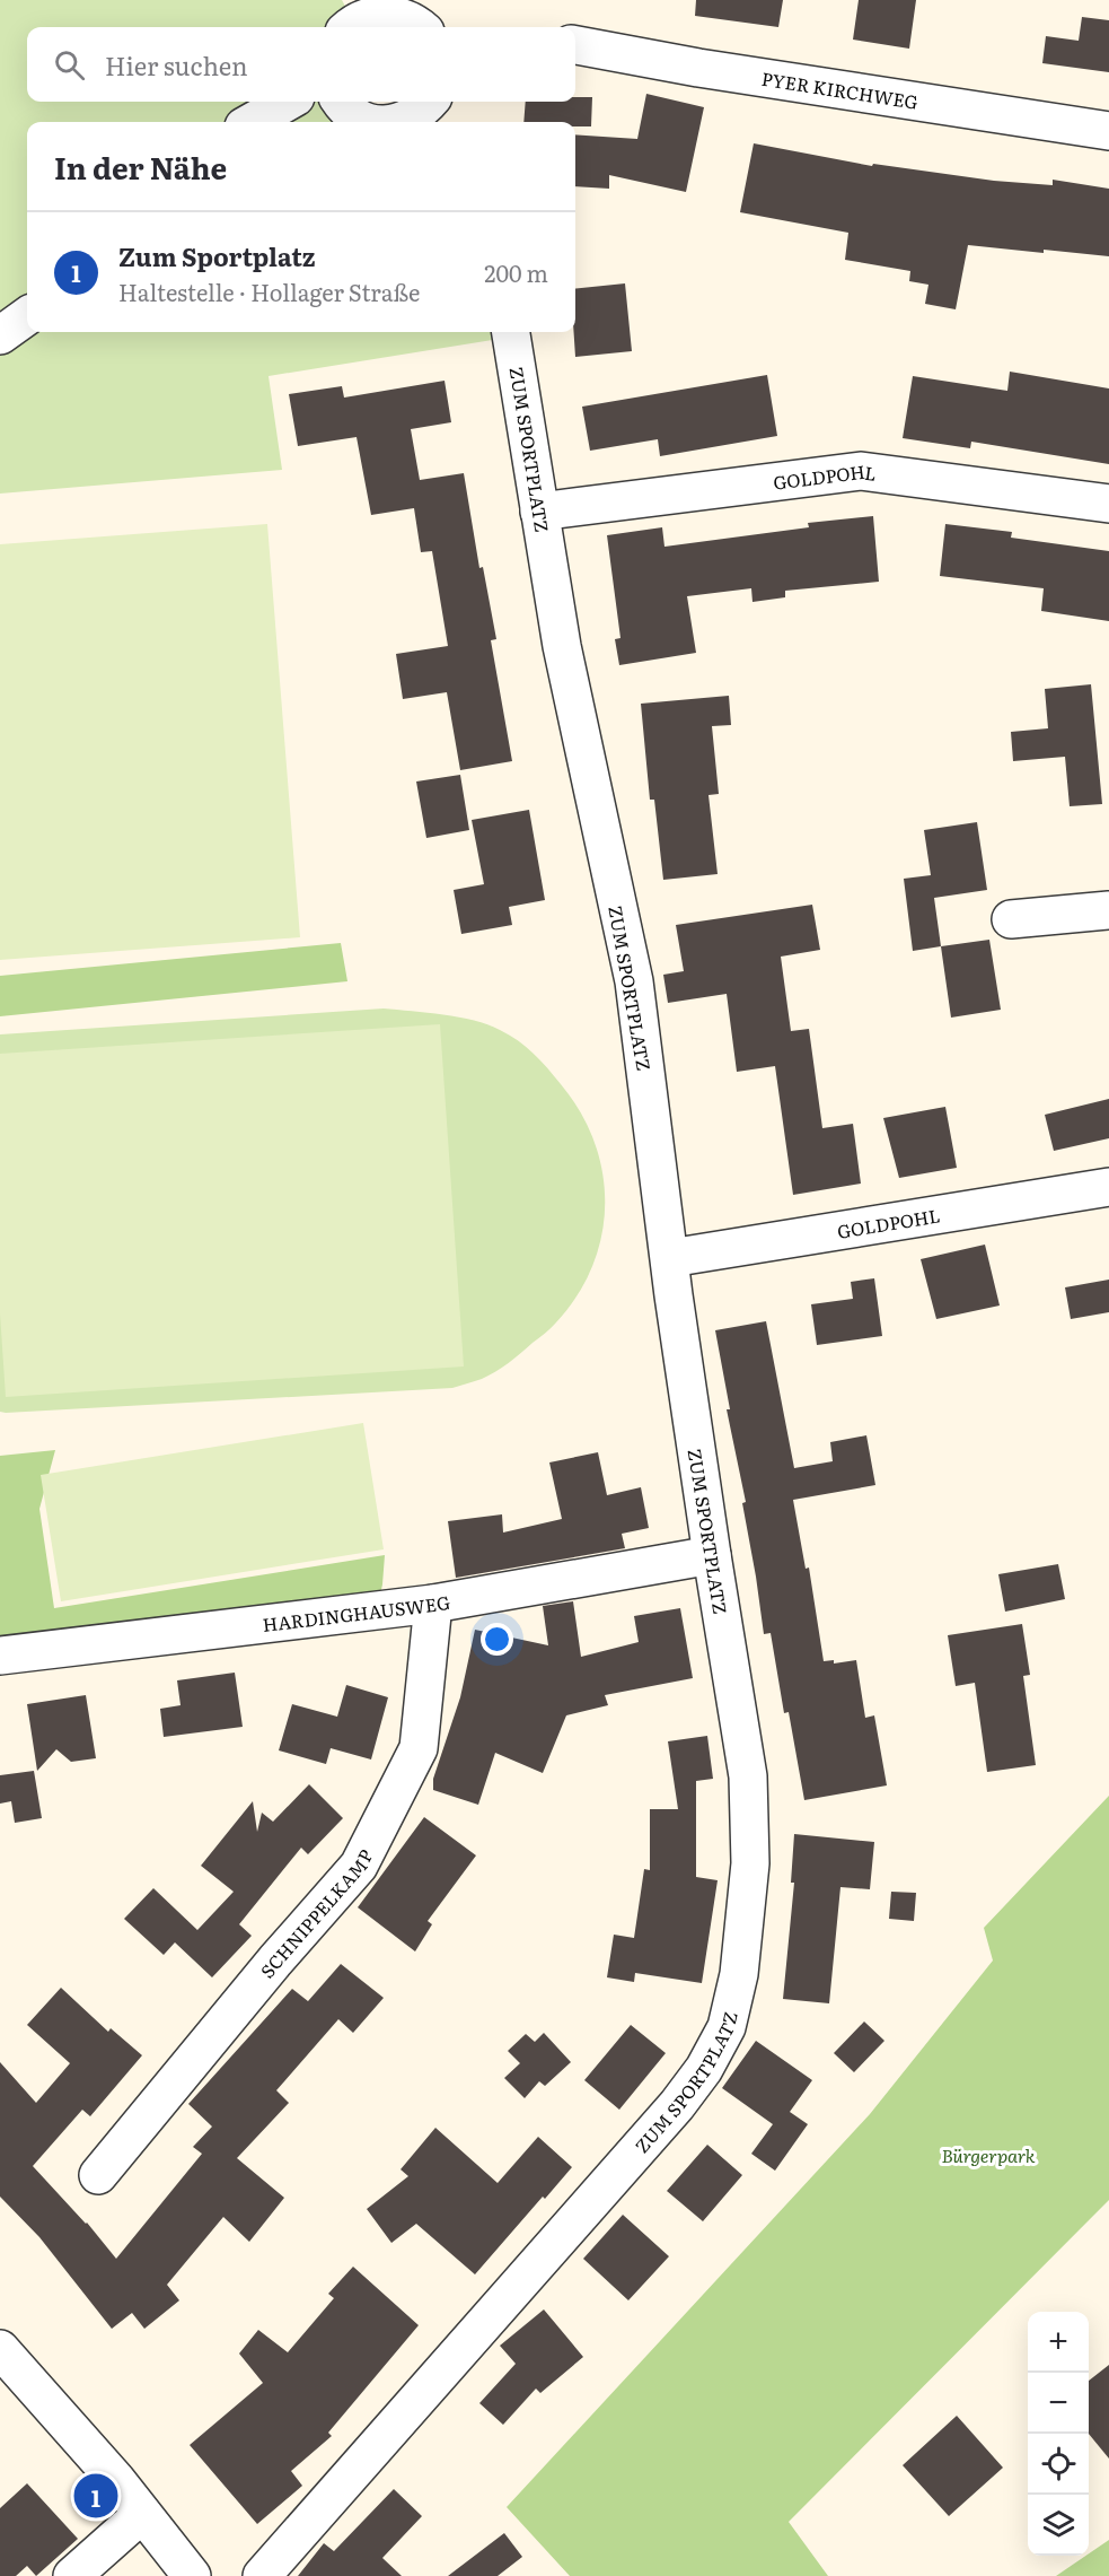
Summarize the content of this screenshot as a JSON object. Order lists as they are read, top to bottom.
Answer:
{
  "streets": {
    "street": [
      "PYER KIRCHWEG",
      "ZUM SPORTPLATZ",
      "GOLDPOHL",
      "HARDINGHAUSWEG",
      "SCHNIPPELKAMP"
    ]
  },
  "crossings": [
    ["ZUM SPORTPLATZ", "GOLDPOHL"],
    ["ZUM SPORTPLATZ", "HARDINGHAUSWEG"],
    ["HARDINGHAUSWEG", "SCHNIPPELKAMP"]
  ],
  "parks": ["Bürgerpark"],
  "page": {
    "search": "Hier suchen",
    "heading": "In der Nähe",
    "list": [
      {
        "mark": "1",
        "name": "Zum Sportplatz",
        "note": "Haltestelle · Hollager Straße",
        "value": "200 m"
      }
    ],
    "map_buttons": ["+", "−"],
    "pins": "1"
  }
}
